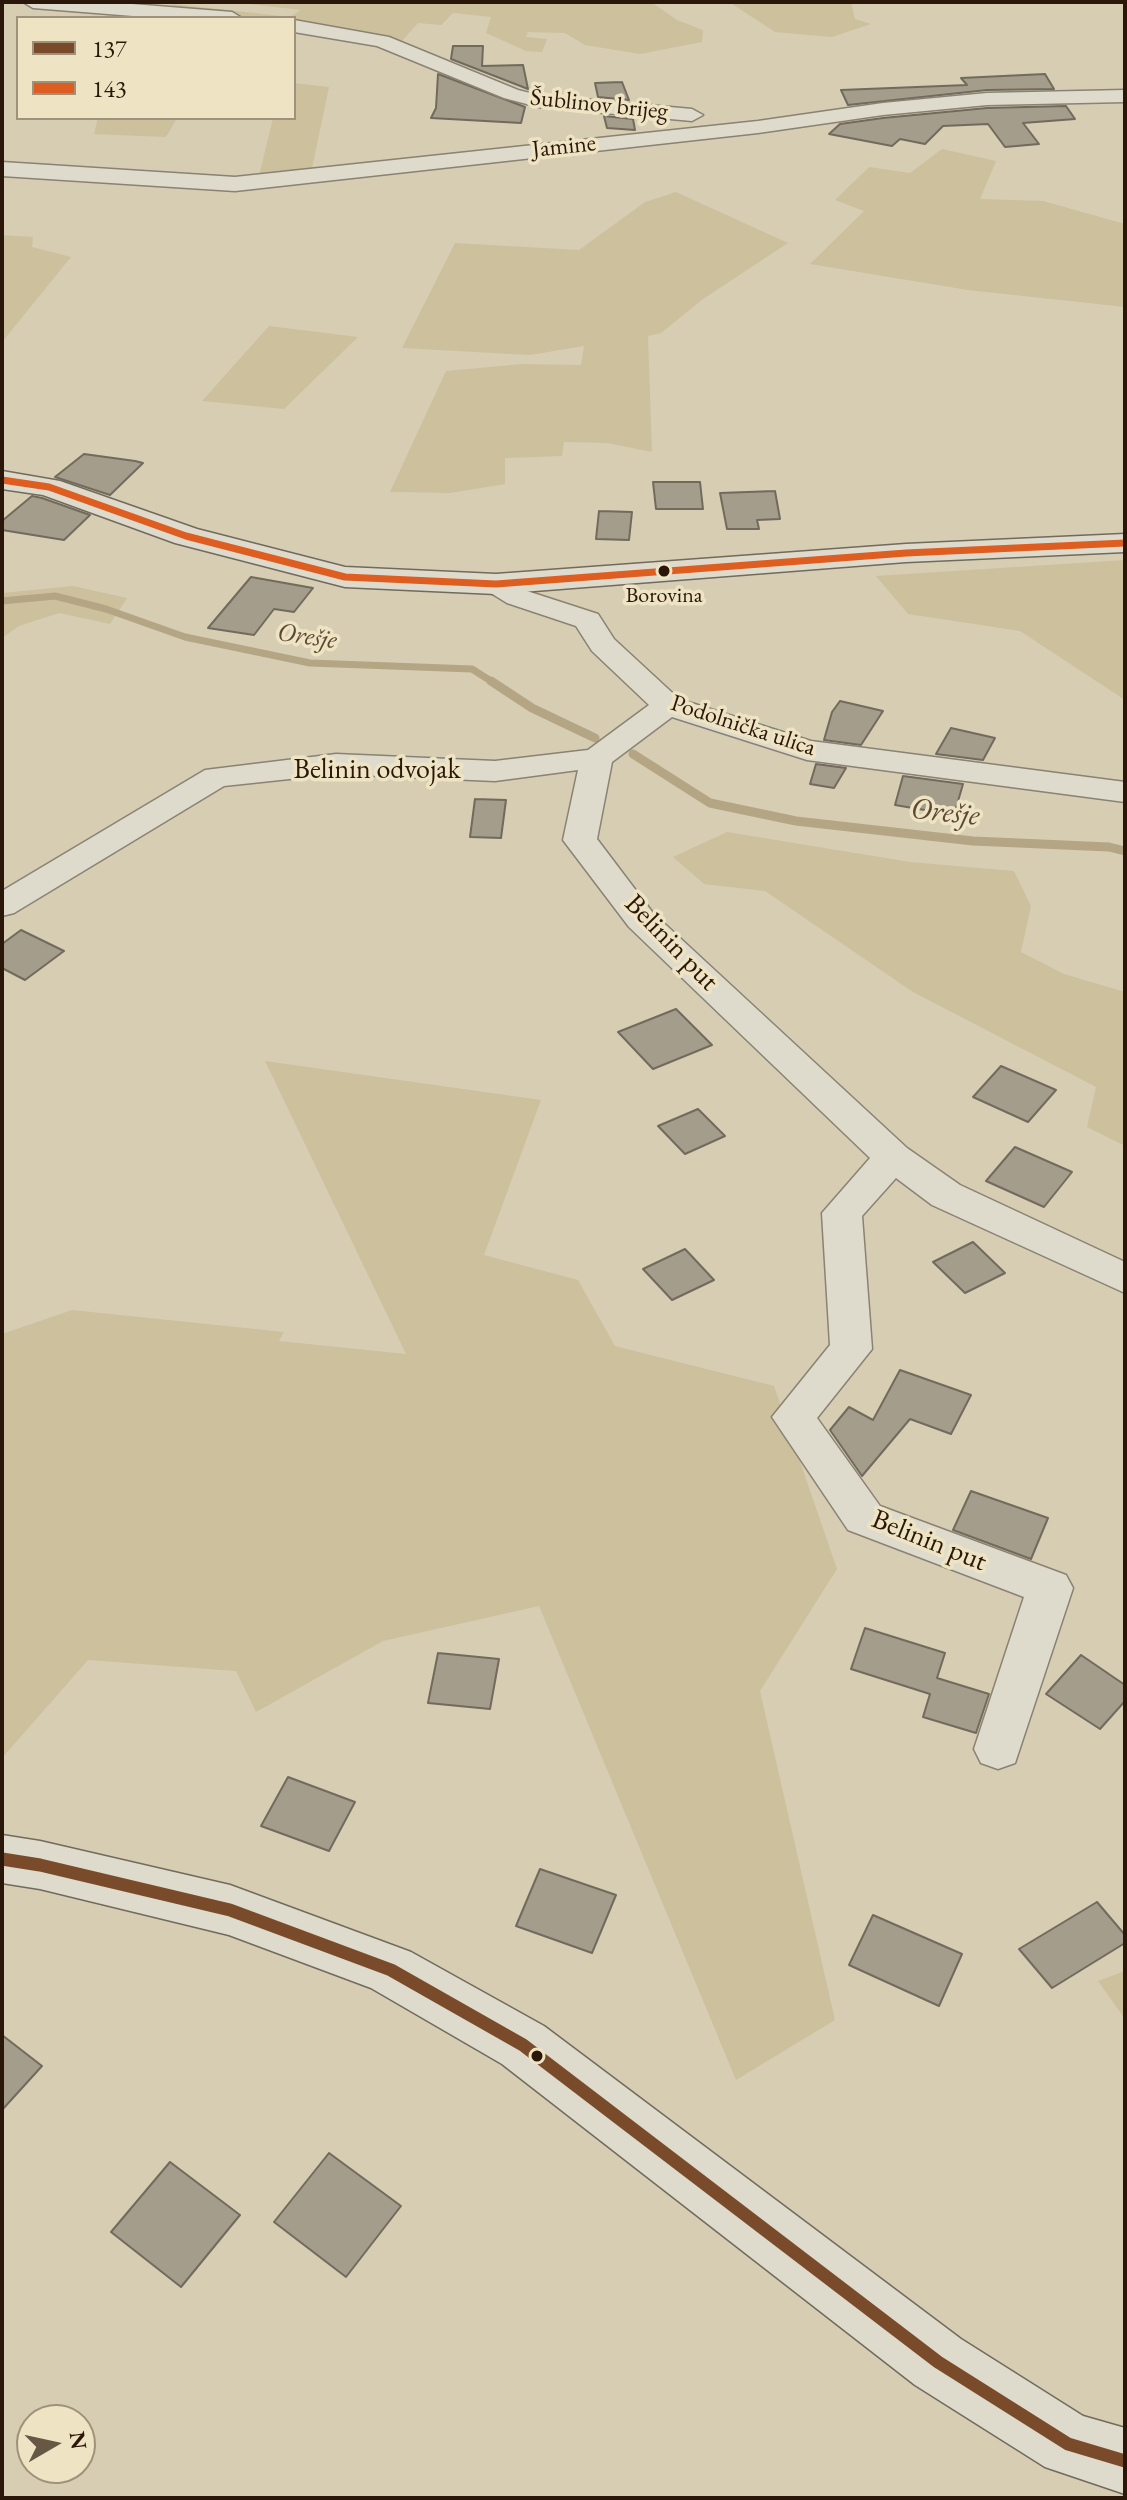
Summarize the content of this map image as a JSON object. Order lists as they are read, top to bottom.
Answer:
{
  "streets": {
    "street": [
      "Šublinov brijeg",
      "Jamine",
      "Podolnička ulica",
      "Belinin odvojak",
      "Belinin put"
    ]
  },
  "crossings": [
    ["Šublinov brijeg", "Jamine"],
    ["Belinin odvojak", "Belinin put"]
  ],
  "water": ["Orešje"],
  "places": ["Borovina"],
  "lines": ["transit line 143", "transit line 137"],
  "legend": ["137", "143"],
  "north": "right"
}
